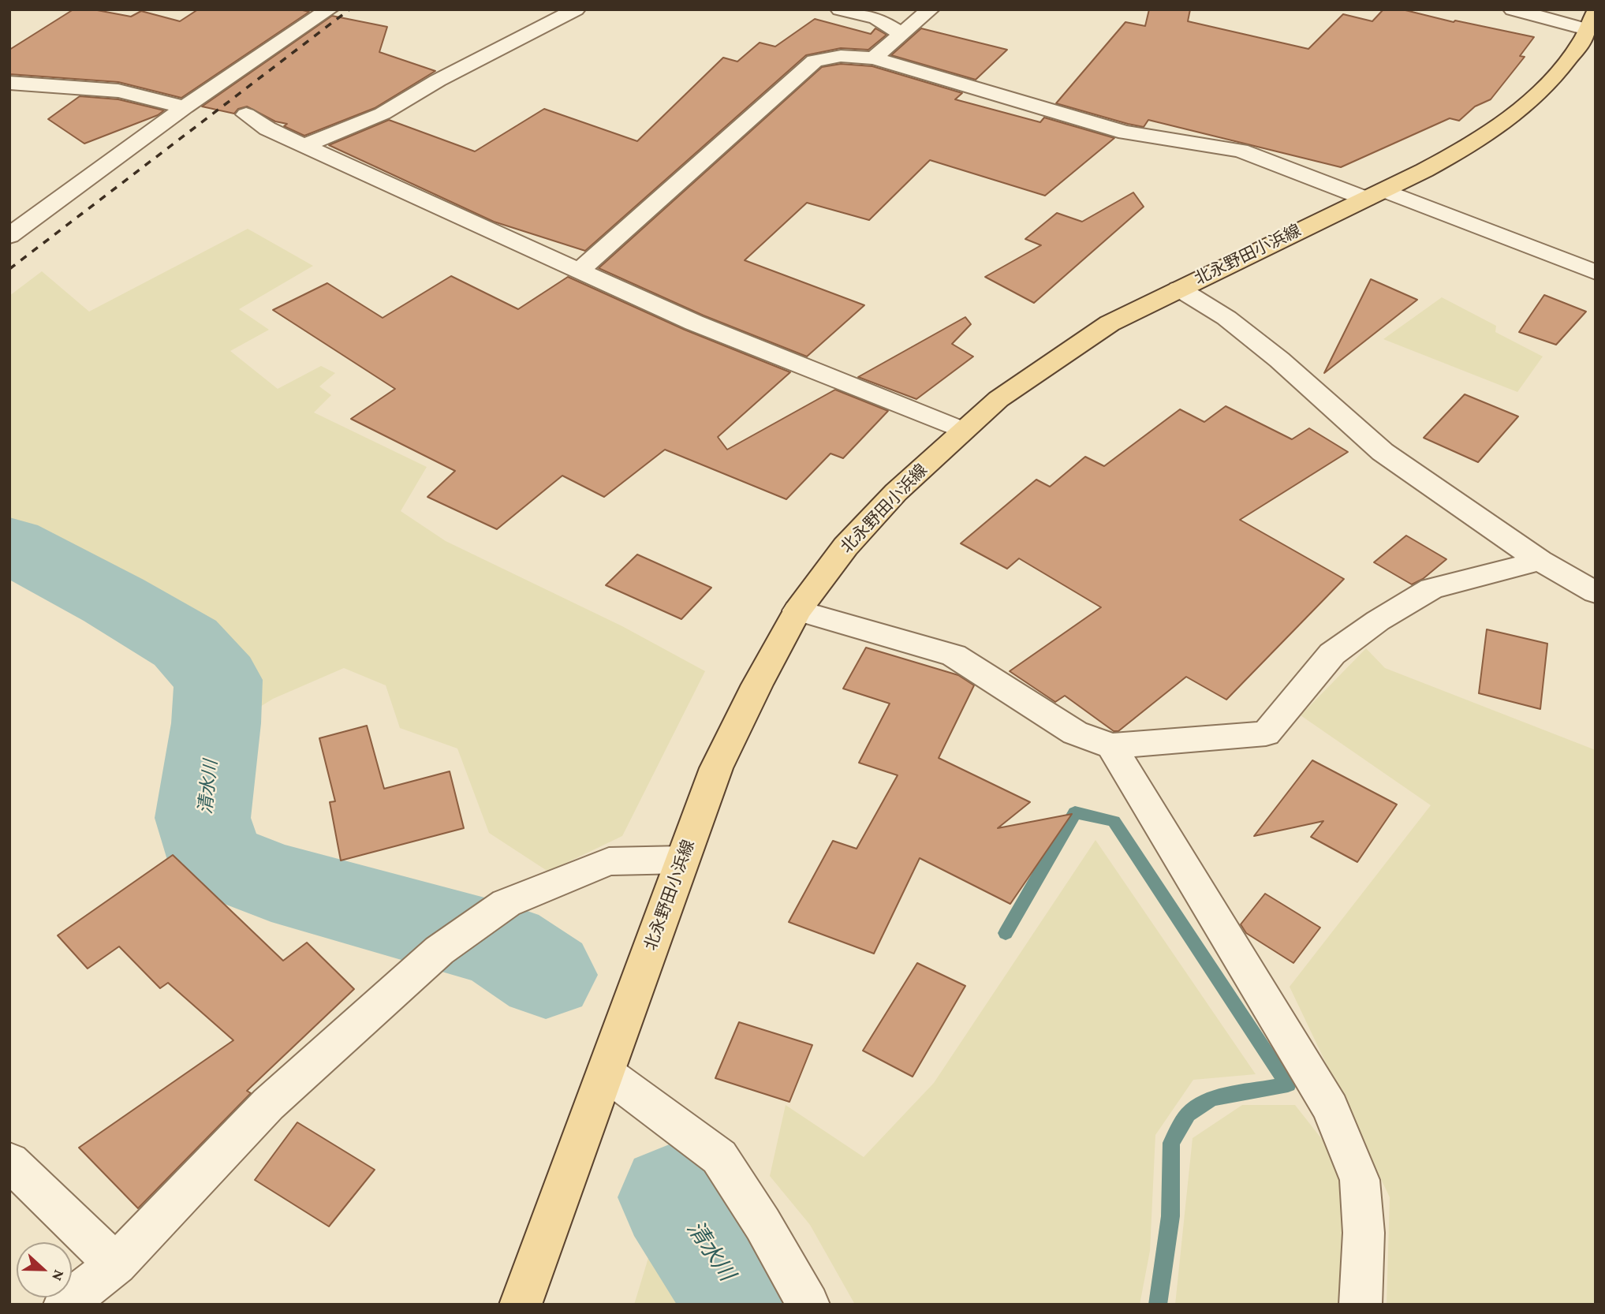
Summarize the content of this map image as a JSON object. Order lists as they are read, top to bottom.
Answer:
{
  "streets": {
    "main road": ["北永野田小浜線"]
  },
  "water": ["清水川"],
  "north": "right"
}
